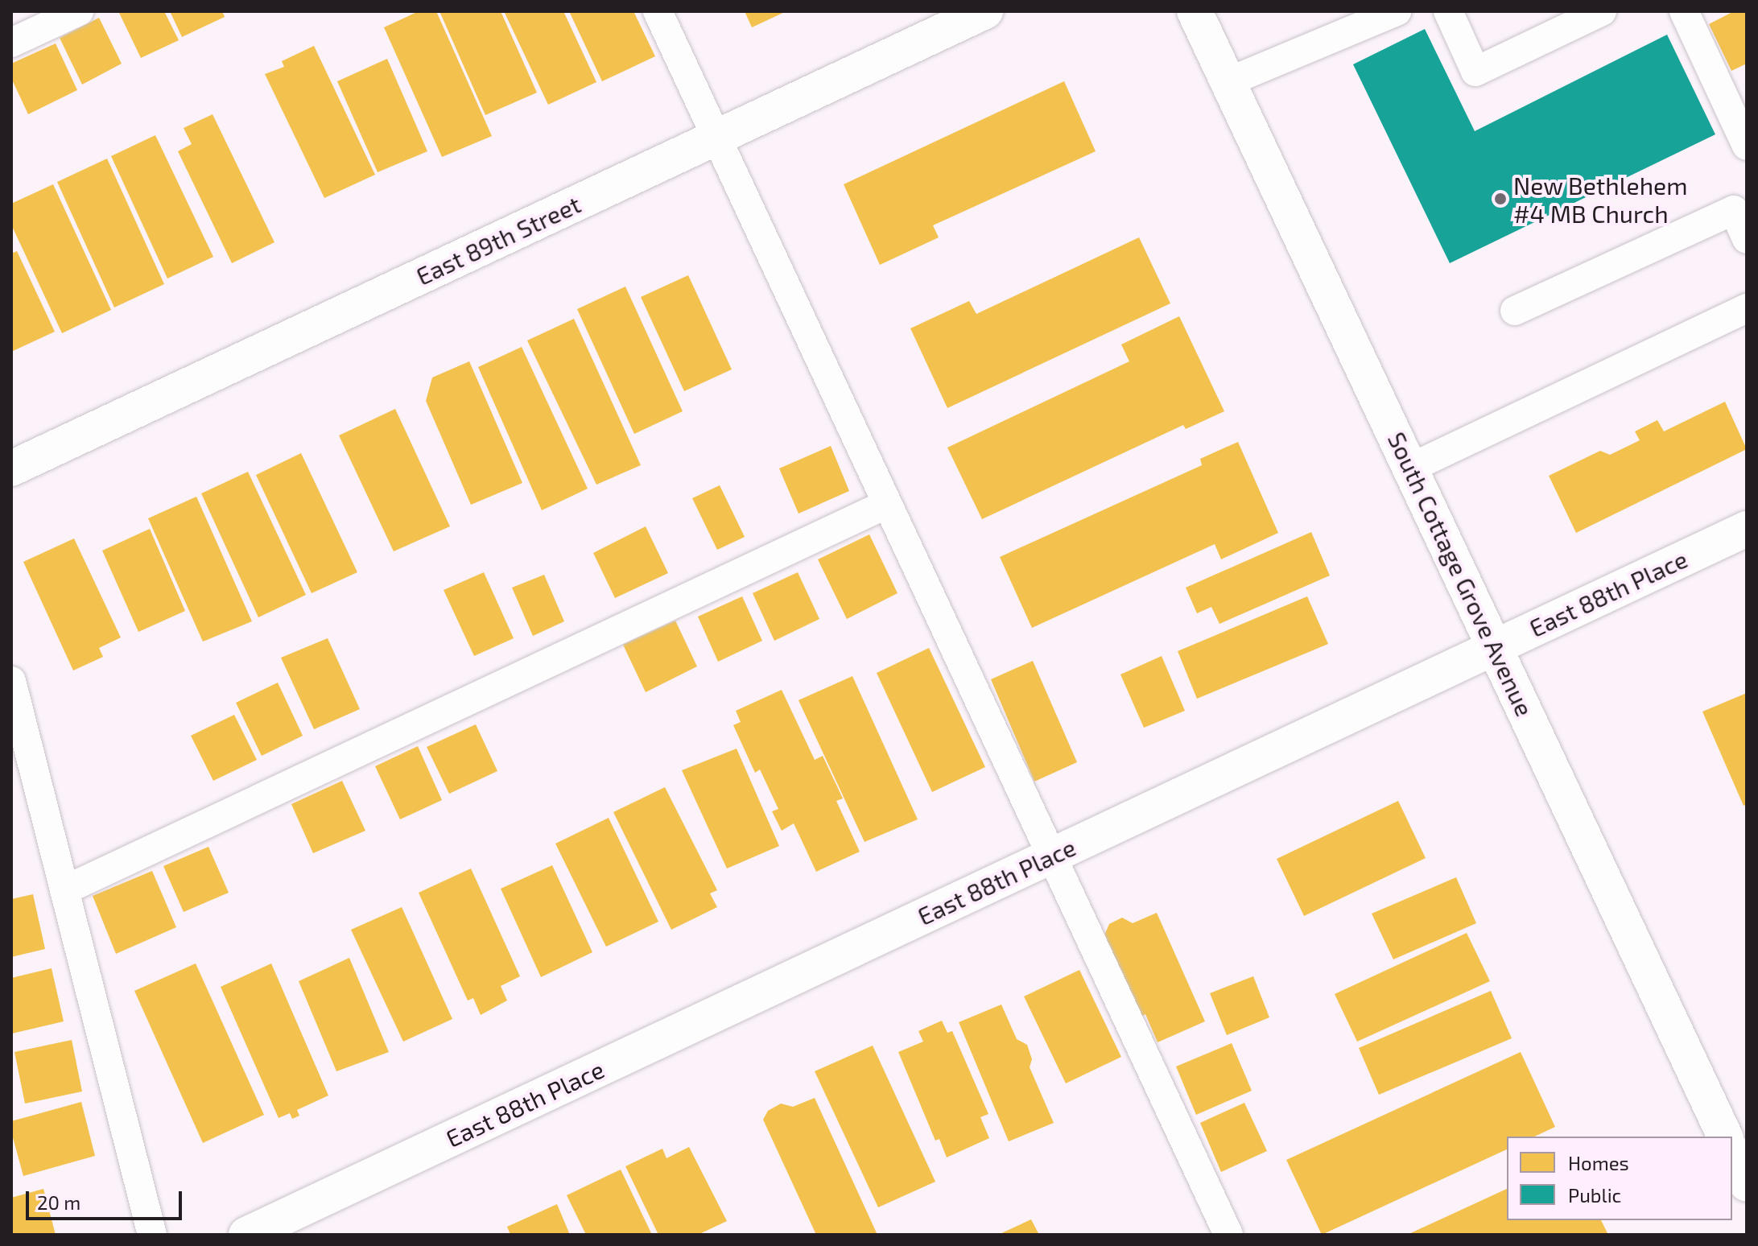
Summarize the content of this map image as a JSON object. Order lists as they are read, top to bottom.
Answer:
{
  "streets": {
    "street": ["East 89th Street", "South Cottage Grove Avenue", "East 88th Place"]
  },
  "crossings": [
    ["South Cottage Grove Avenue", "East 88th Place"]
  ],
  "places": ["New Bethlehem #4 MB Church"],
  "legend": ["Homes", "Public"],
  "scale_bar": "20 m"
}
